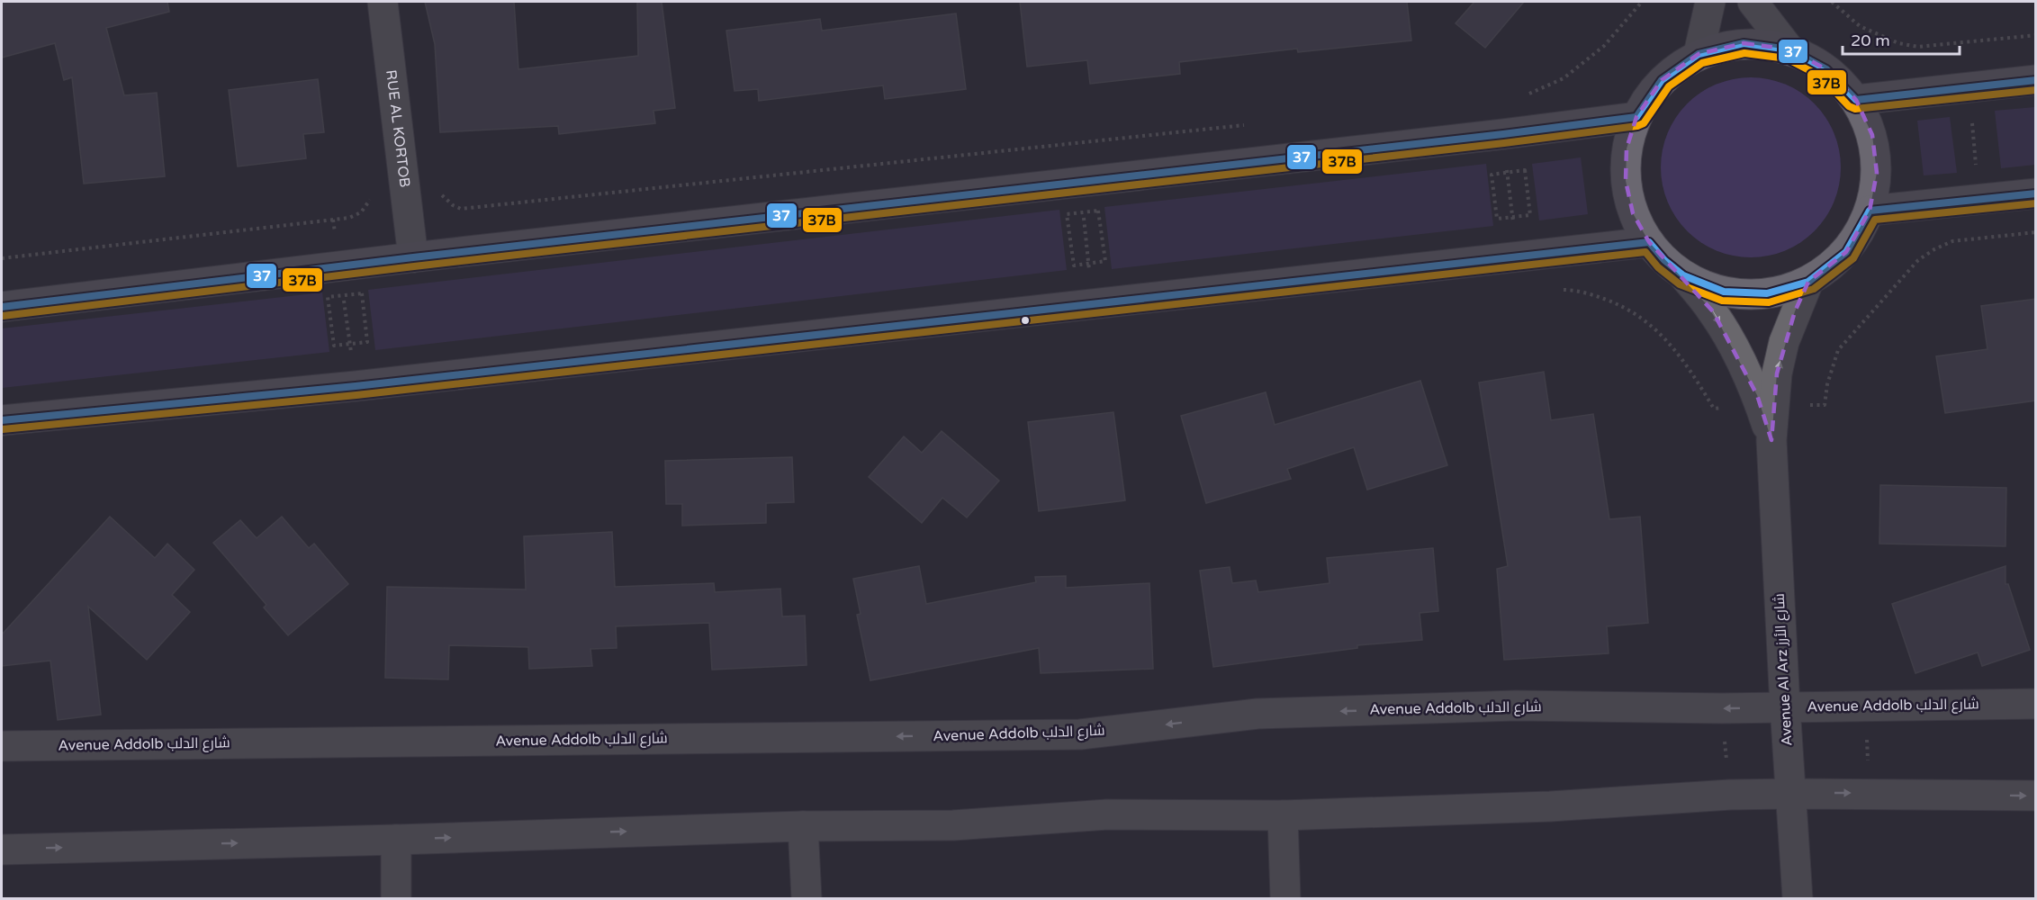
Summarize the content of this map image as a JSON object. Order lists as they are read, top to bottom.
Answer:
{
  "streets": {
    "street": ["RUE AL KORTOB", "Avenue Al Arz شارع الأرز", "Avenue Addolb شارع الدلب"]
  },
  "crossings": [
    ["Avenue Al Arz شارع الأرز", "Avenue Addolb شارع الدلب"]
  ],
  "lines": ["transit line 37", "transit line 37B"],
  "scale_bar": "20 m"
}
